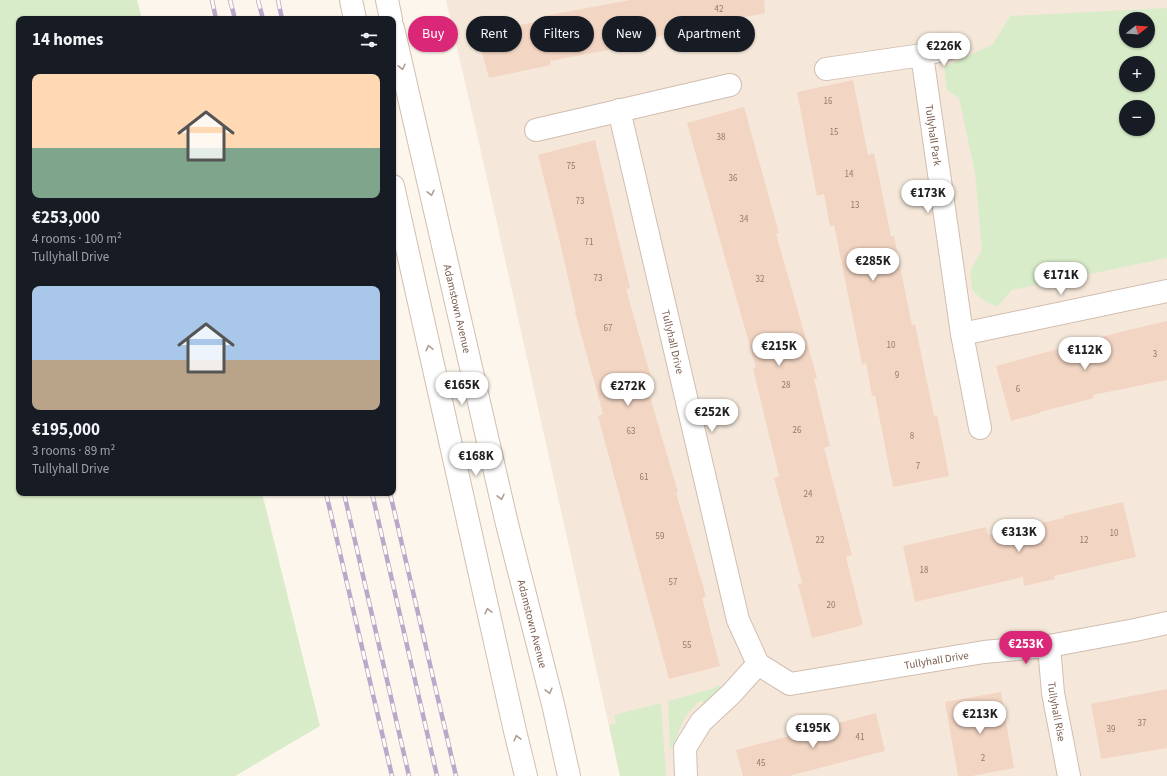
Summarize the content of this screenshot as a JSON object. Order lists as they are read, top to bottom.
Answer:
{
  "streets": {
    "street": [
      "Tullyhall Park",
      "Adamstown Avenue",
      "Tullyhall Drive",
      "Tullyhall Rise"
    ]
  },
  "crossings": [
    ["Tullyhall Drive", "Tullyhall Rise"]
  ],
  "house_numbers": [
    "42",
    "16",
    "15",
    "38",
    "75",
    "14",
    "36",
    "73",
    "13",
    "34",
    "71",
    "73",
    "32",
    "67",
    "10",
    "3",
    "9",
    "28",
    "6",
    "26",
    "63",
    "8",
    "7",
    "61",
    "24",
    "10",
    "59",
    "22",
    "12",
    "18",
    "57",
    "20",
    "55",
    "37",
    "39",
    "41",
    "2",
    "45"
  ],
  "north": "right",
  "page": {
    "map_buttons": ["+", "−"],
    "chip": [
      "Buy",
      "Rent",
      "Filters",
      "New",
      "Apartment"
    ],
    "heading": "14 homes",
    "price": [
      "€226K",
      "€173K",
      "€285K",
      "€171K",
      "€215K",
      "€112K",
      "€165K",
      "€272K",
      "€252K",
      "€168K",
      "€313K",
      "€253K",
      "€213K",
      "€195K"
    ],
    "list": [
      {
        "name": "€253,000",
        "note": "4 rooms · 100 m² · Tullyhall Drive"
      },
      {
        "name": "€195,000",
        "note": "3 rooms · 89 m² · Tullyhall Drive"
      }
    ]
  }
}
